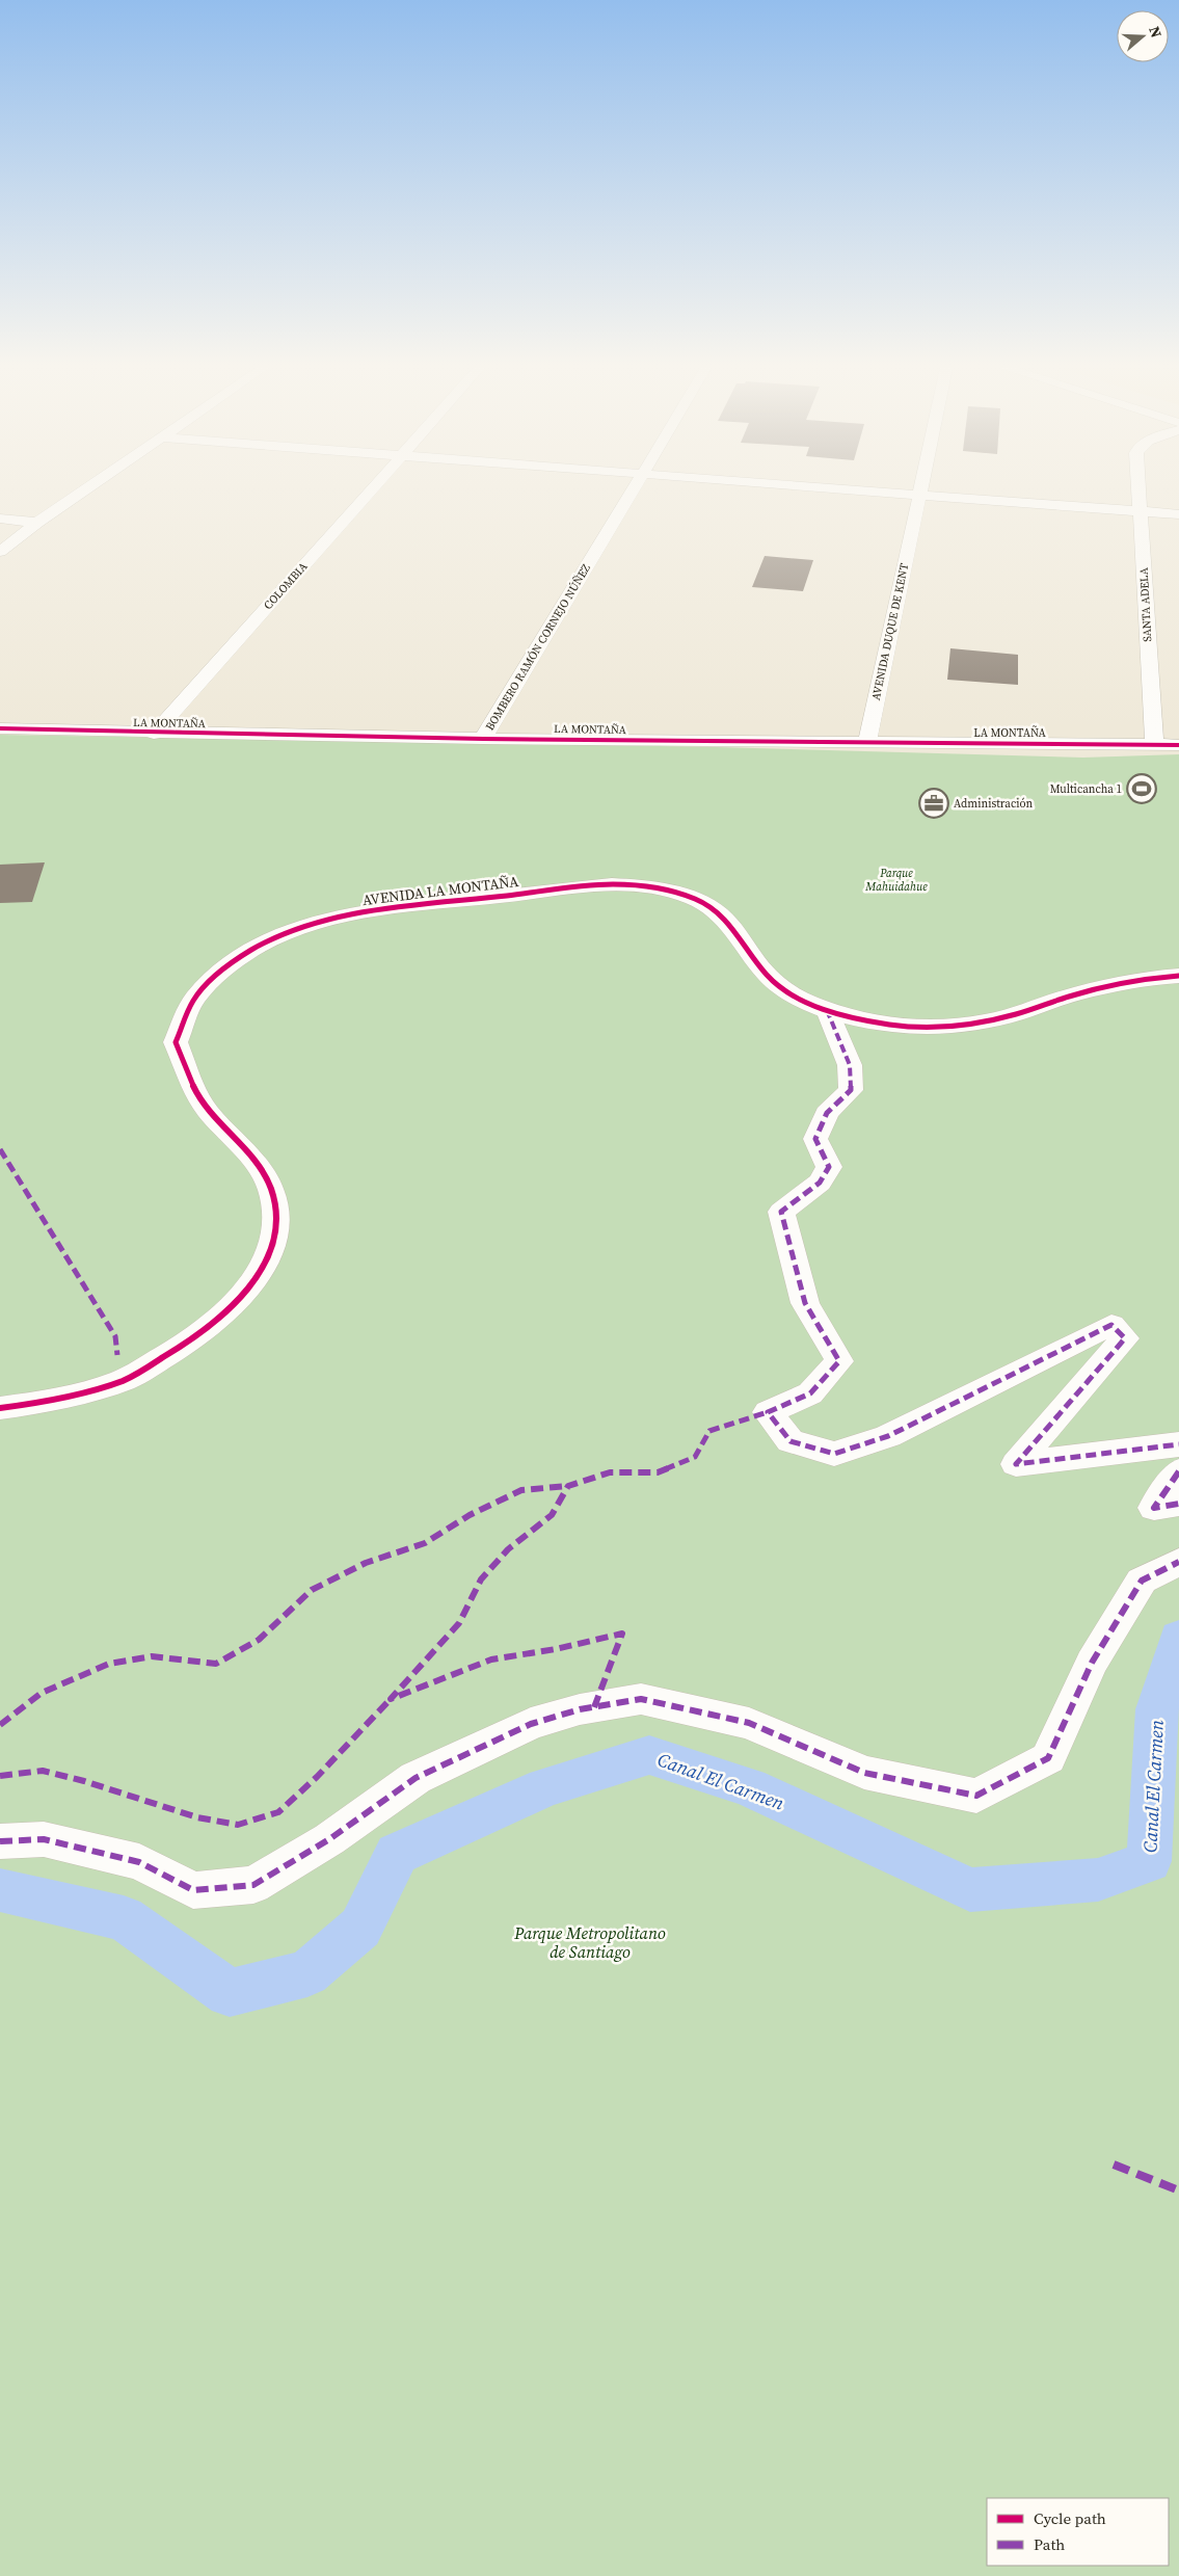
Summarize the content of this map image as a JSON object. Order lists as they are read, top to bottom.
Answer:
{
  "streets": {
    "street": [
      "COLOMBIA",
      "SANTA ADELA",
      "AVENIDA DUQUE DE KENT",
      "BOMBERO RAMÓN CORNEJO NÚÑEZ",
      "LA MONTAÑA",
      "AVENIDA LA MONTAÑA"
    ]
  },
  "crossings": [
    ["COLOMBIA", "LA MONTAÑA"],
    ["SANTA ADELA", "LA MONTAÑA"],
    ["AVENIDA DUQUE DE KENT", "LA MONTAÑA"],
    ["BOMBERO RAMÓN CORNEJO NÚÑEZ", "LA MONTAÑA"]
  ],
  "water": ["Canal El Carmen"],
  "parks": ["Parque Mahuidahue", "Parque Metropolitano de Santiago"],
  "places": {
    "sports": ["Multicancha 1"],
    "office": ["Administración"]
  },
  "legend": ["Cycle path", "Path"],
  "north": "right"
}
